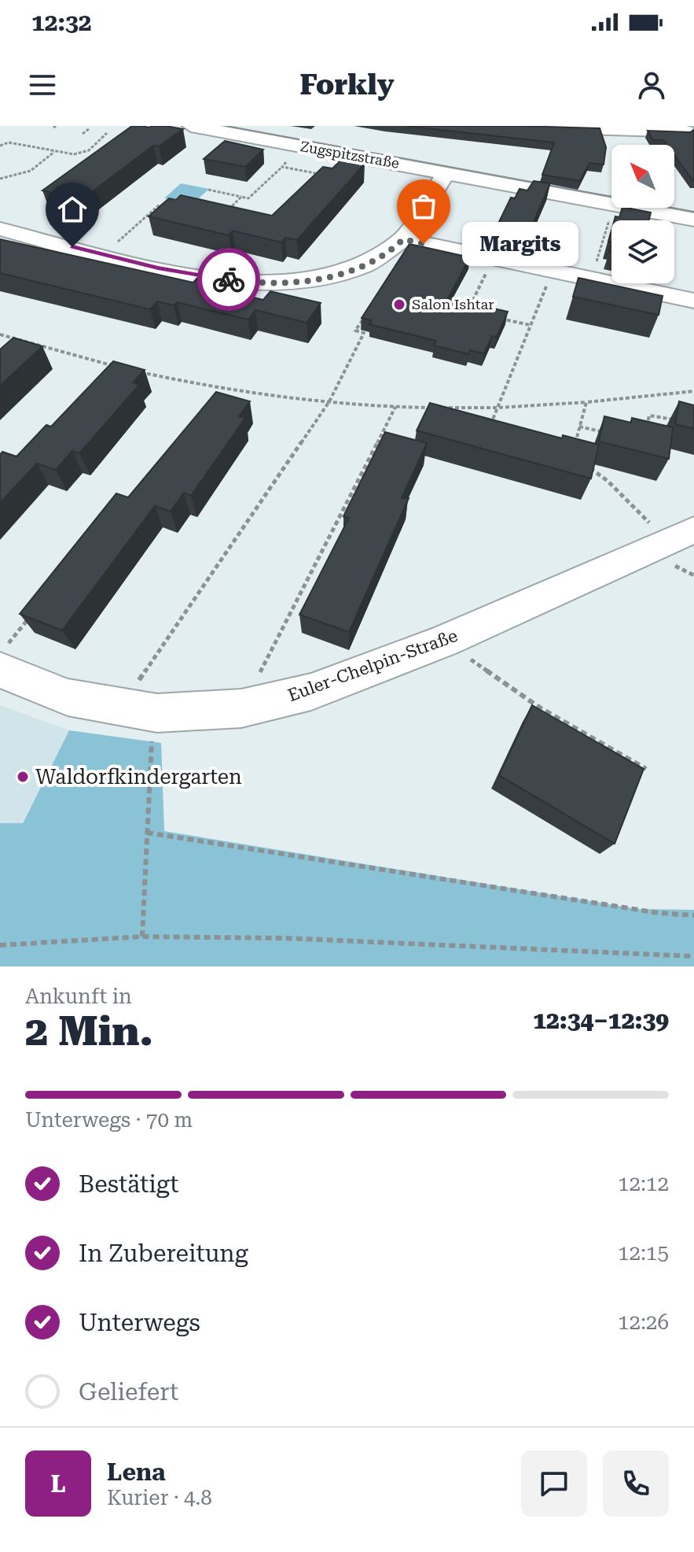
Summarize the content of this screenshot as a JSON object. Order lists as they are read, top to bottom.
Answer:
{
  "streets": {
    "street": ["Zugspitzstraße", "Euler-Chelpin-Straße"]
  },
  "places": ["Margits", "Salon Ishtar", "Waldorfkindergarten"],
  "north": "top left",
  "page": {
    "status": "12:32",
    "header": "Forkly",
    "bubble": "Margits",
    "heading": ["2 Min.", "Ankunft in", "12:34–12:39"],
    "panel": ["Lena", "Kurier · 4.8"],
    "bar": "Unterwegs · 70 m",
    "list": [
      ["Bestätigt", "12:12"],
      ["In Zubereitung", "12:15"],
      ["Unterwegs", "12:26"],
      "Geliefert"
    ],
    "round": "L"
  }
}
